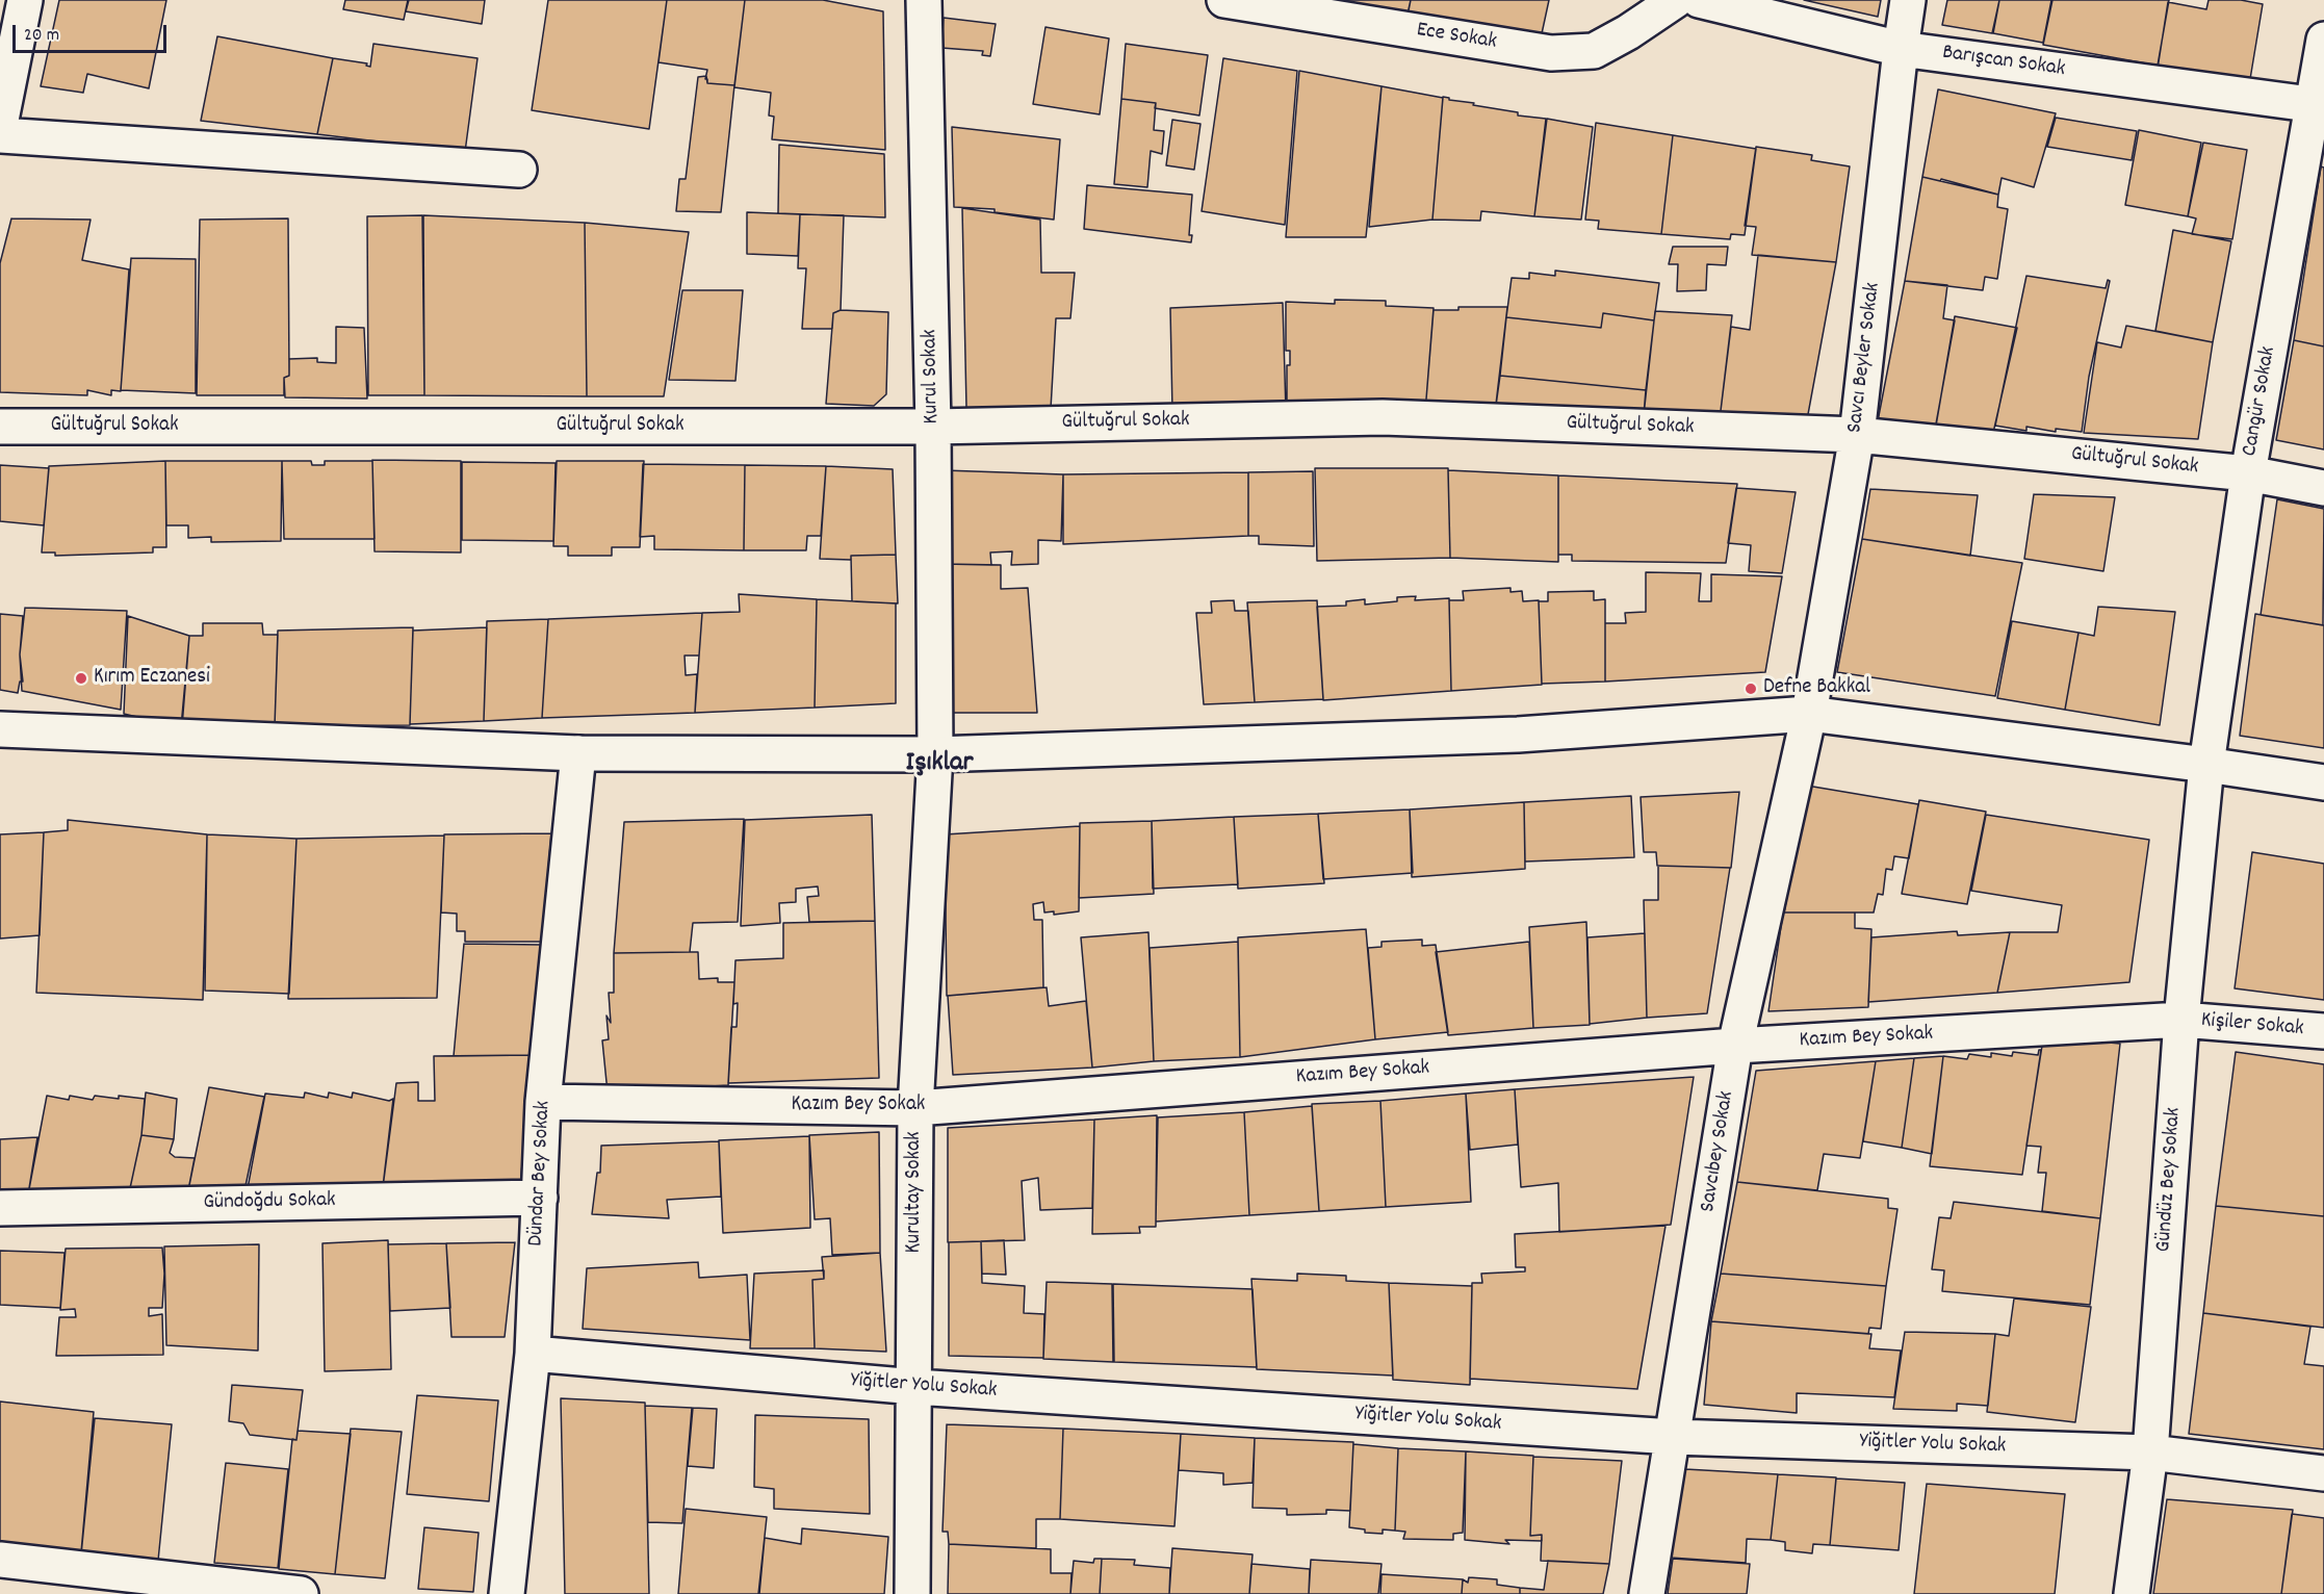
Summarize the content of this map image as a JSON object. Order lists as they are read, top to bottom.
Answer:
{
  "streets": {
    "street": [
      "Ece Sokak",
      "Barışcan Sokak",
      "Savcı Beyler Sokak",
      "Kurul Sokak",
      "Cangür Sokak",
      "Gültuğrul Sokak",
      "Kişiler Sokak",
      "Kazım Bey Sokak",
      "Savcıbey Sokak",
      "Dündar Bey Sokak",
      "Gündüz Bey Sokak",
      "Kurultay Sokak",
      "Gündoğdu Sokak",
      "Yiğitler Yolu Sokak"
    ]
  },
  "crossings": [
    ["Barışcan Sokak", "Savcı Beyler Sokak"],
    ["Barışcan Sokak", "Cangür Sokak"],
    ["Savcı Beyler Sokak", "Gültuğrul Sokak"],
    ["Savcı Beyler Sokak", "Savcıbey Sokak"],
    ["Kurul Sokak", "Gültuğrul Sokak"],
    ["Kurul Sokak", "Kurultay Sokak"],
    ["Cangür Sokak", "Gültuğrul Sokak"],
    ["Cangür Sokak", "Gündüz Bey Sokak"],
    ["Kişiler Sokak", "Kazım Bey Sokak"],
    ["Kişiler Sokak", "Gündüz Bey Sokak"],
    ["Kazım Bey Sokak", "Savcıbey Sokak"],
    ["Kazım Bey Sokak", "Dündar Bey Sokak"],
    ["Kazım Bey Sokak", "Gündüz Bey Sokak"],
    ["Kazım Bey Sokak", "Kurultay Sokak"],
    ["Savcıbey Sokak", "Yiğitler Yolu Sokak"],
    ["Dündar Bey Sokak", "Gündoğdu Sokak"],
    ["Dündar Bey Sokak", "Yiğitler Yolu Sokak"],
    ["Gündüz Bey Sokak", "Yiğitler Yolu Sokak"],
    ["Kurultay Sokak", "Yiğitler Yolu Sokak"]
  ],
  "districts": ["Işıklar"],
  "places": ["Kırım Eczanesi", "Defne Bakkal"],
  "scale_bar": "20 m"
}
